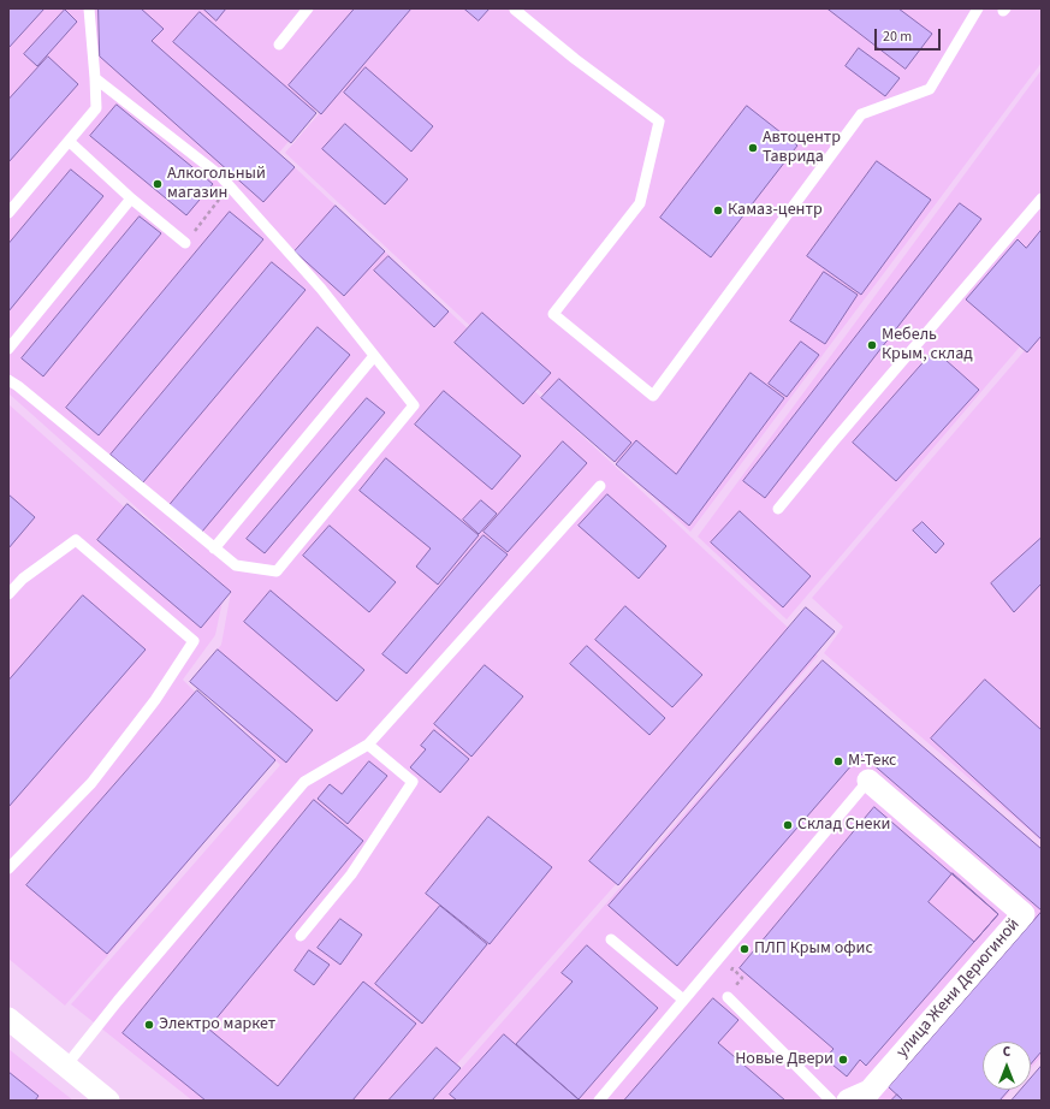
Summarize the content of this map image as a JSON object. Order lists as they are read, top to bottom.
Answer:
{
  "streets": {
    "street": ["улица Жени Дерюгиной"]
  },
  "places": [
    "Автоцентр Таврида",
    "Алкогольный магазин",
    "Камаз-центр",
    "Мебель Крым, склад",
    "М-Текс",
    "Склад Снеки",
    "ПЛП Крым офис",
    "Электро маркет",
    "Новые Двери"
  ],
  "scale_bar": "20 m",
  "north": "top"
}
